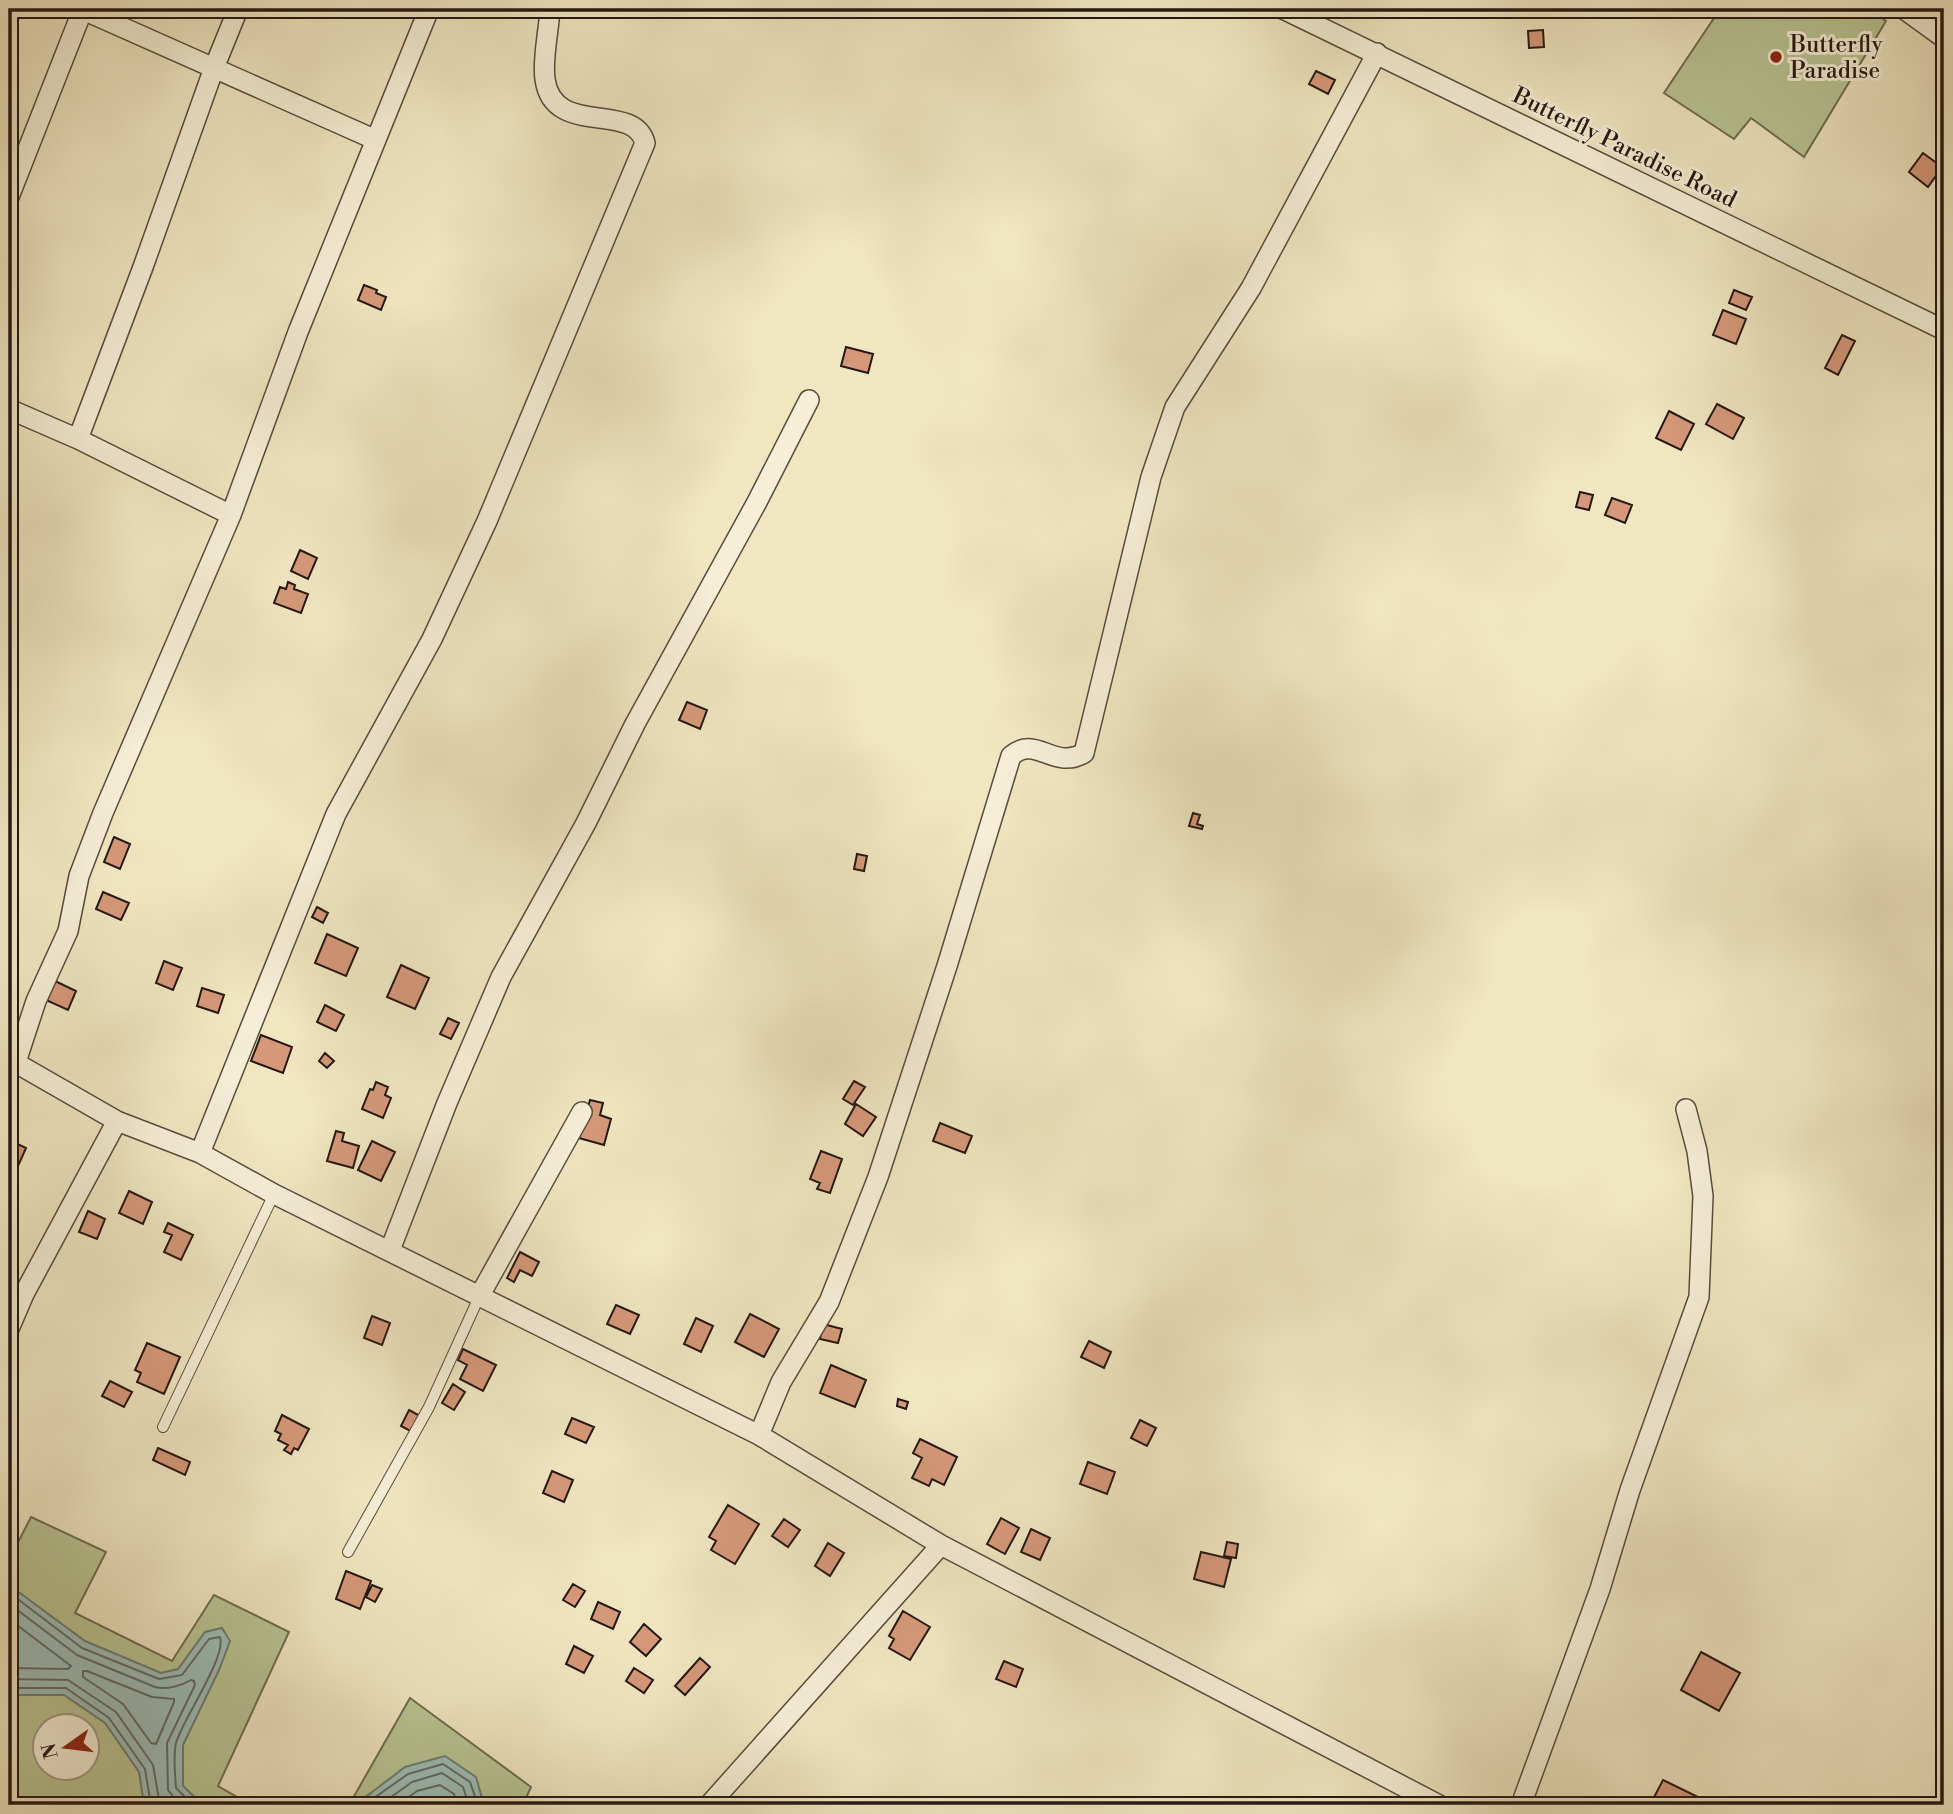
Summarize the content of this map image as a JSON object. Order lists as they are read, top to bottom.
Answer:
{
  "streets": {
    "street": ["Butterfly Paradise Road"]
  },
  "places": ["Butterfly Paradise"],
  "north": "left"
}
